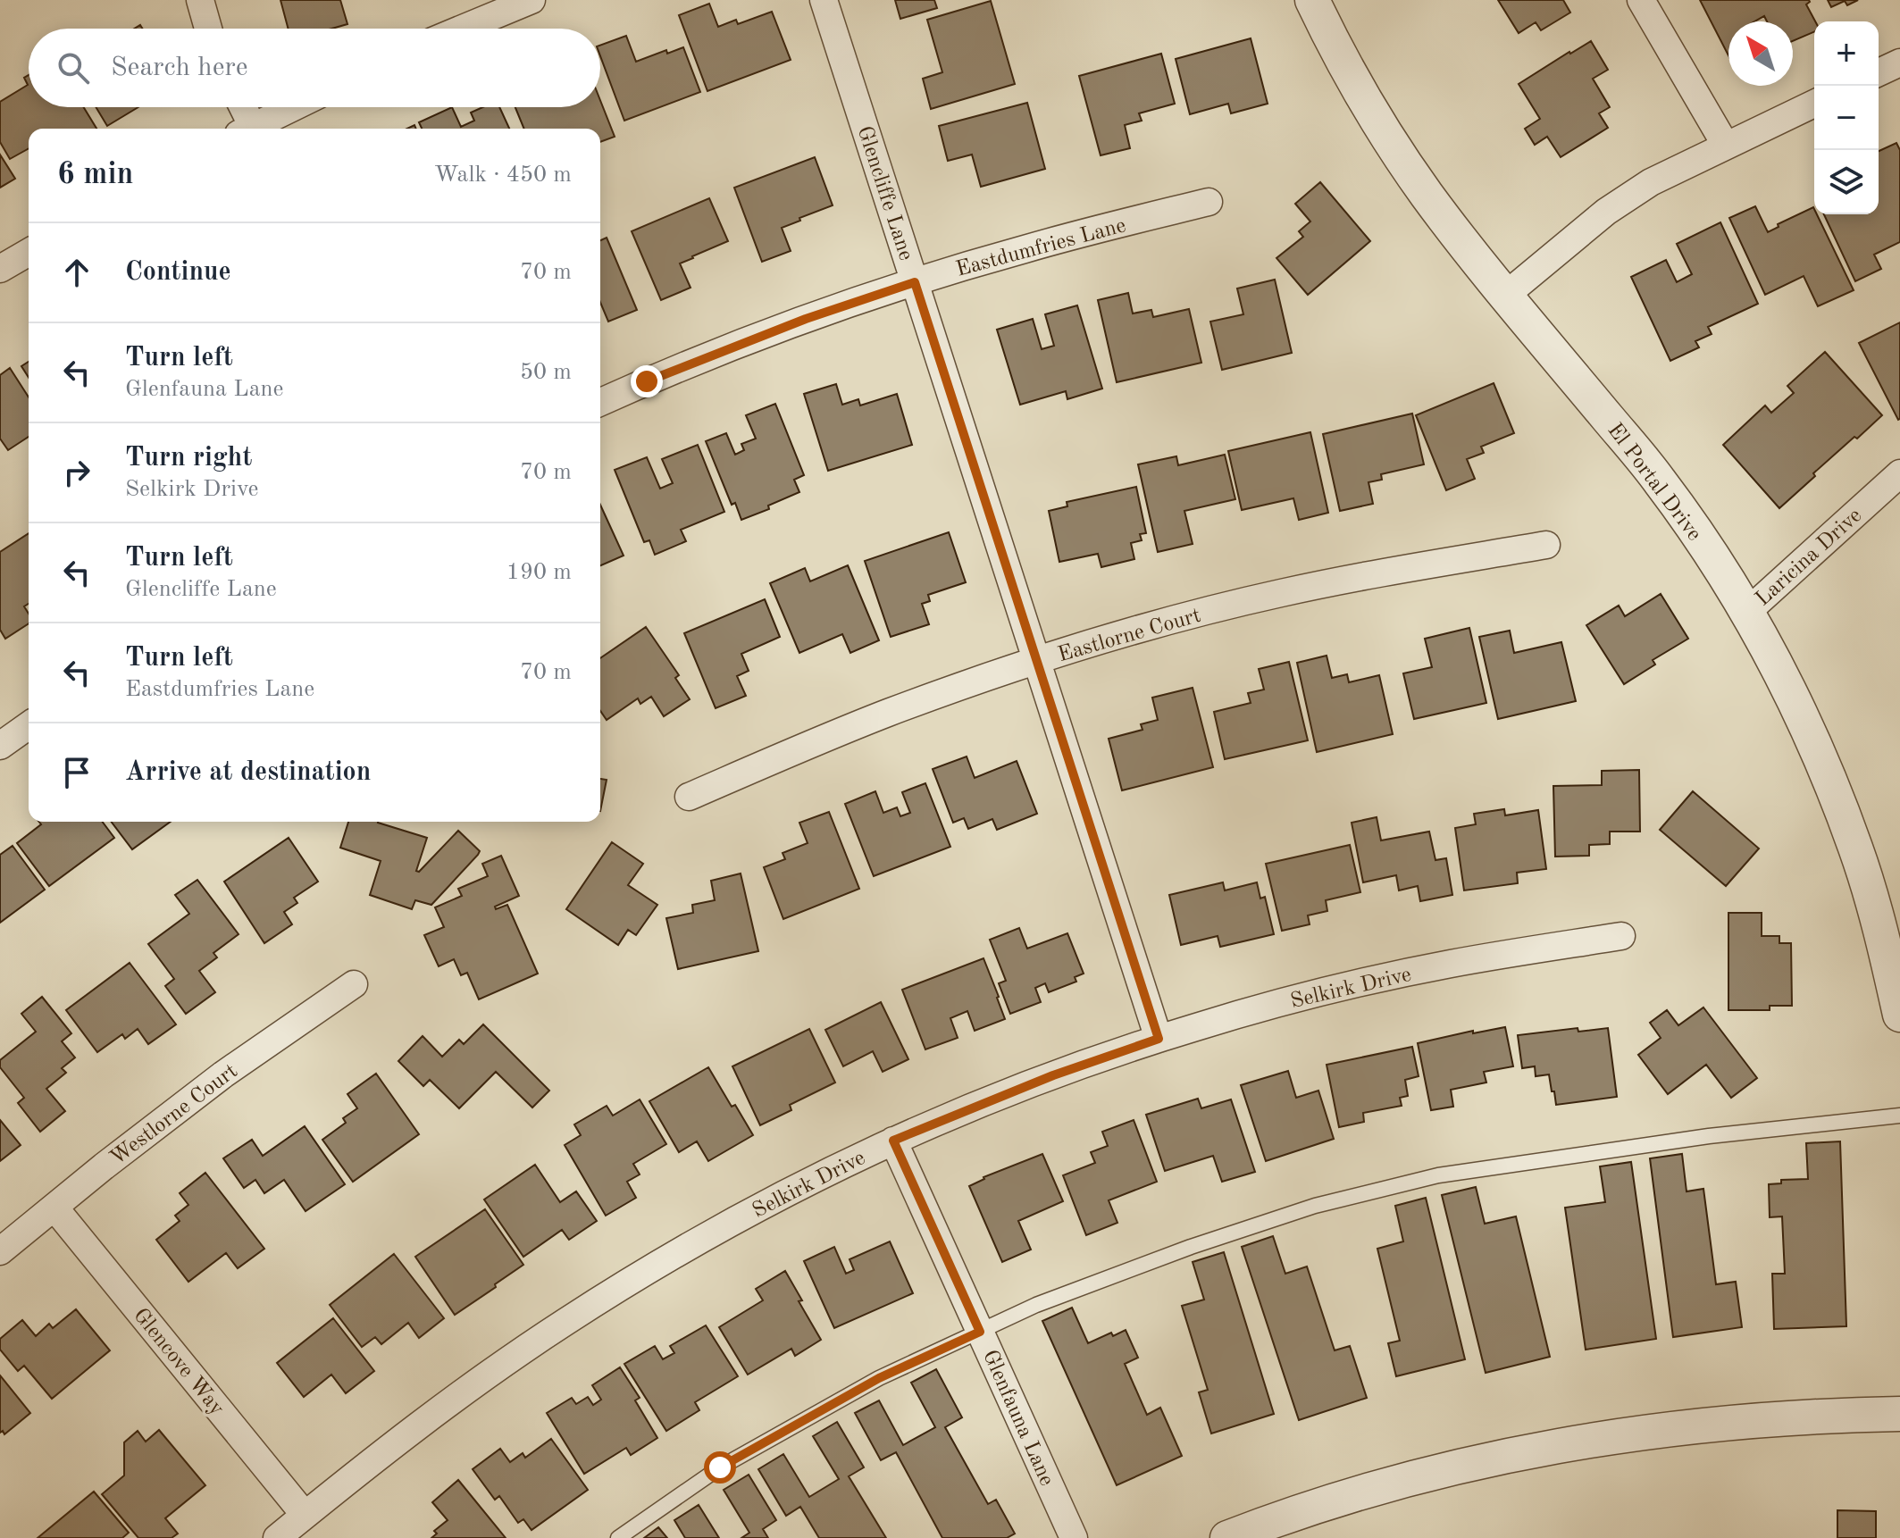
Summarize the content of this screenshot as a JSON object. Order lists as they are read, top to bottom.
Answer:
{
  "streets": {
    "street": [
      "Glencliffe Lane",
      "Eastdumfries Lane",
      "El Portal Drive",
      "Laricina Drive",
      "Eastlorne Court",
      "Selkirk Drive",
      "Westlorne Court",
      "Glencove Way",
      "Glenfauna Lane"
    ]
  },
  "crossings": [
    ["Glencliffe Lane", "Eastdumfries Lane"],
    ["Glencliffe Lane", "Eastlorne Court"],
    ["Glencliffe Lane", "Selkirk Drive"],
    ["El Portal Drive", "Laricina Drive"],
    ["Selkirk Drive", "Glencove Way"],
    ["Selkirk Drive", "Glenfauna Lane"],
    ["Westlorne Court", "Glencove Way"]
  ],
  "north": "top left",
  "page": {
    "map_buttons": ["+", "−"],
    "search": "Search here",
    "heading": ["6 min", "Walk · 450 m"],
    "list": [
      ["Continue", "70 m"],
      ["Turn left", "Glenfauna Lane", "50 m"],
      ["Turn right", "Selkirk Drive", "70 m"],
      ["Turn left", "Glencliffe Lane", "190 m"],
      ["Turn left", "Eastdumfries Lane", "70 m"],
      "Arrive at destination"
    ]
  }
}
